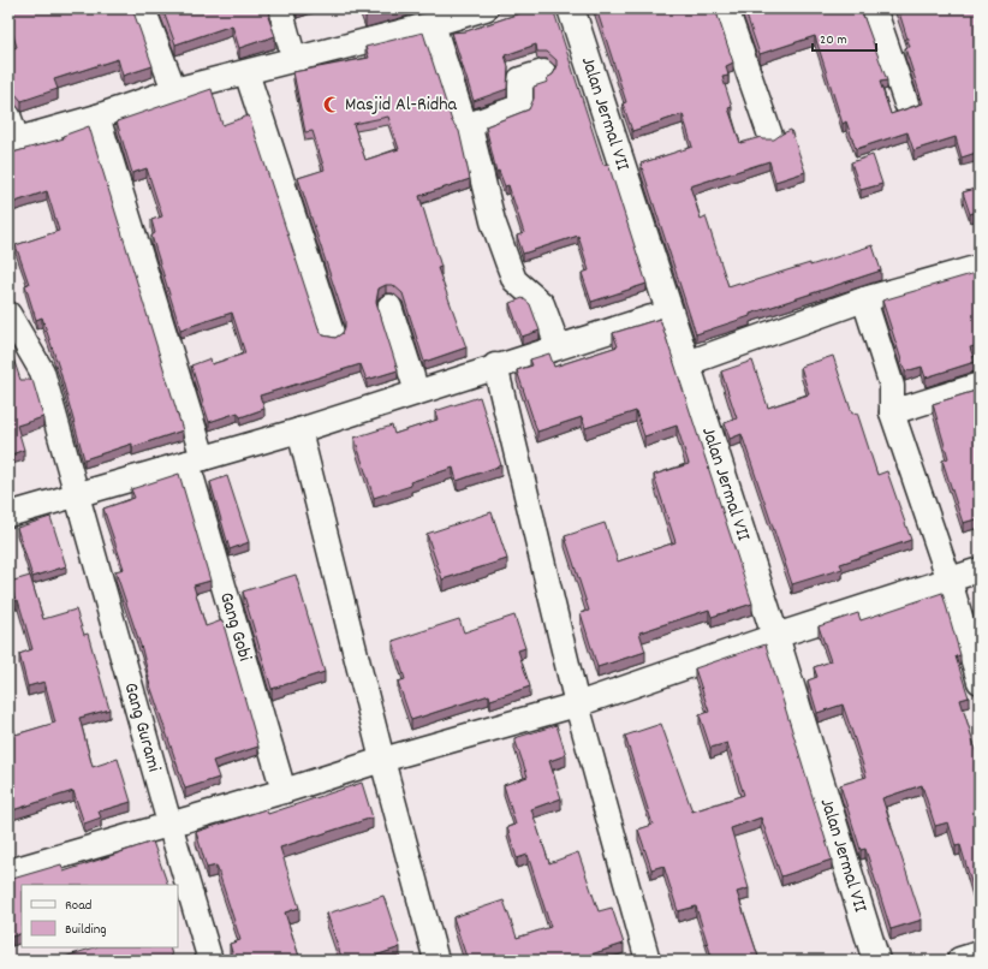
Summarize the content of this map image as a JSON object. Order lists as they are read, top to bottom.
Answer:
{
  "streets": {
    "street": ["Jalan Jermal VII", "Gang Gobi", "Gang Gurami"]
  },
  "places": {
    "mosque": ["Masjid Al-Ridha"]
  },
  "legend": ["Road", "Building"],
  "scale_bar": "20 m"
}
